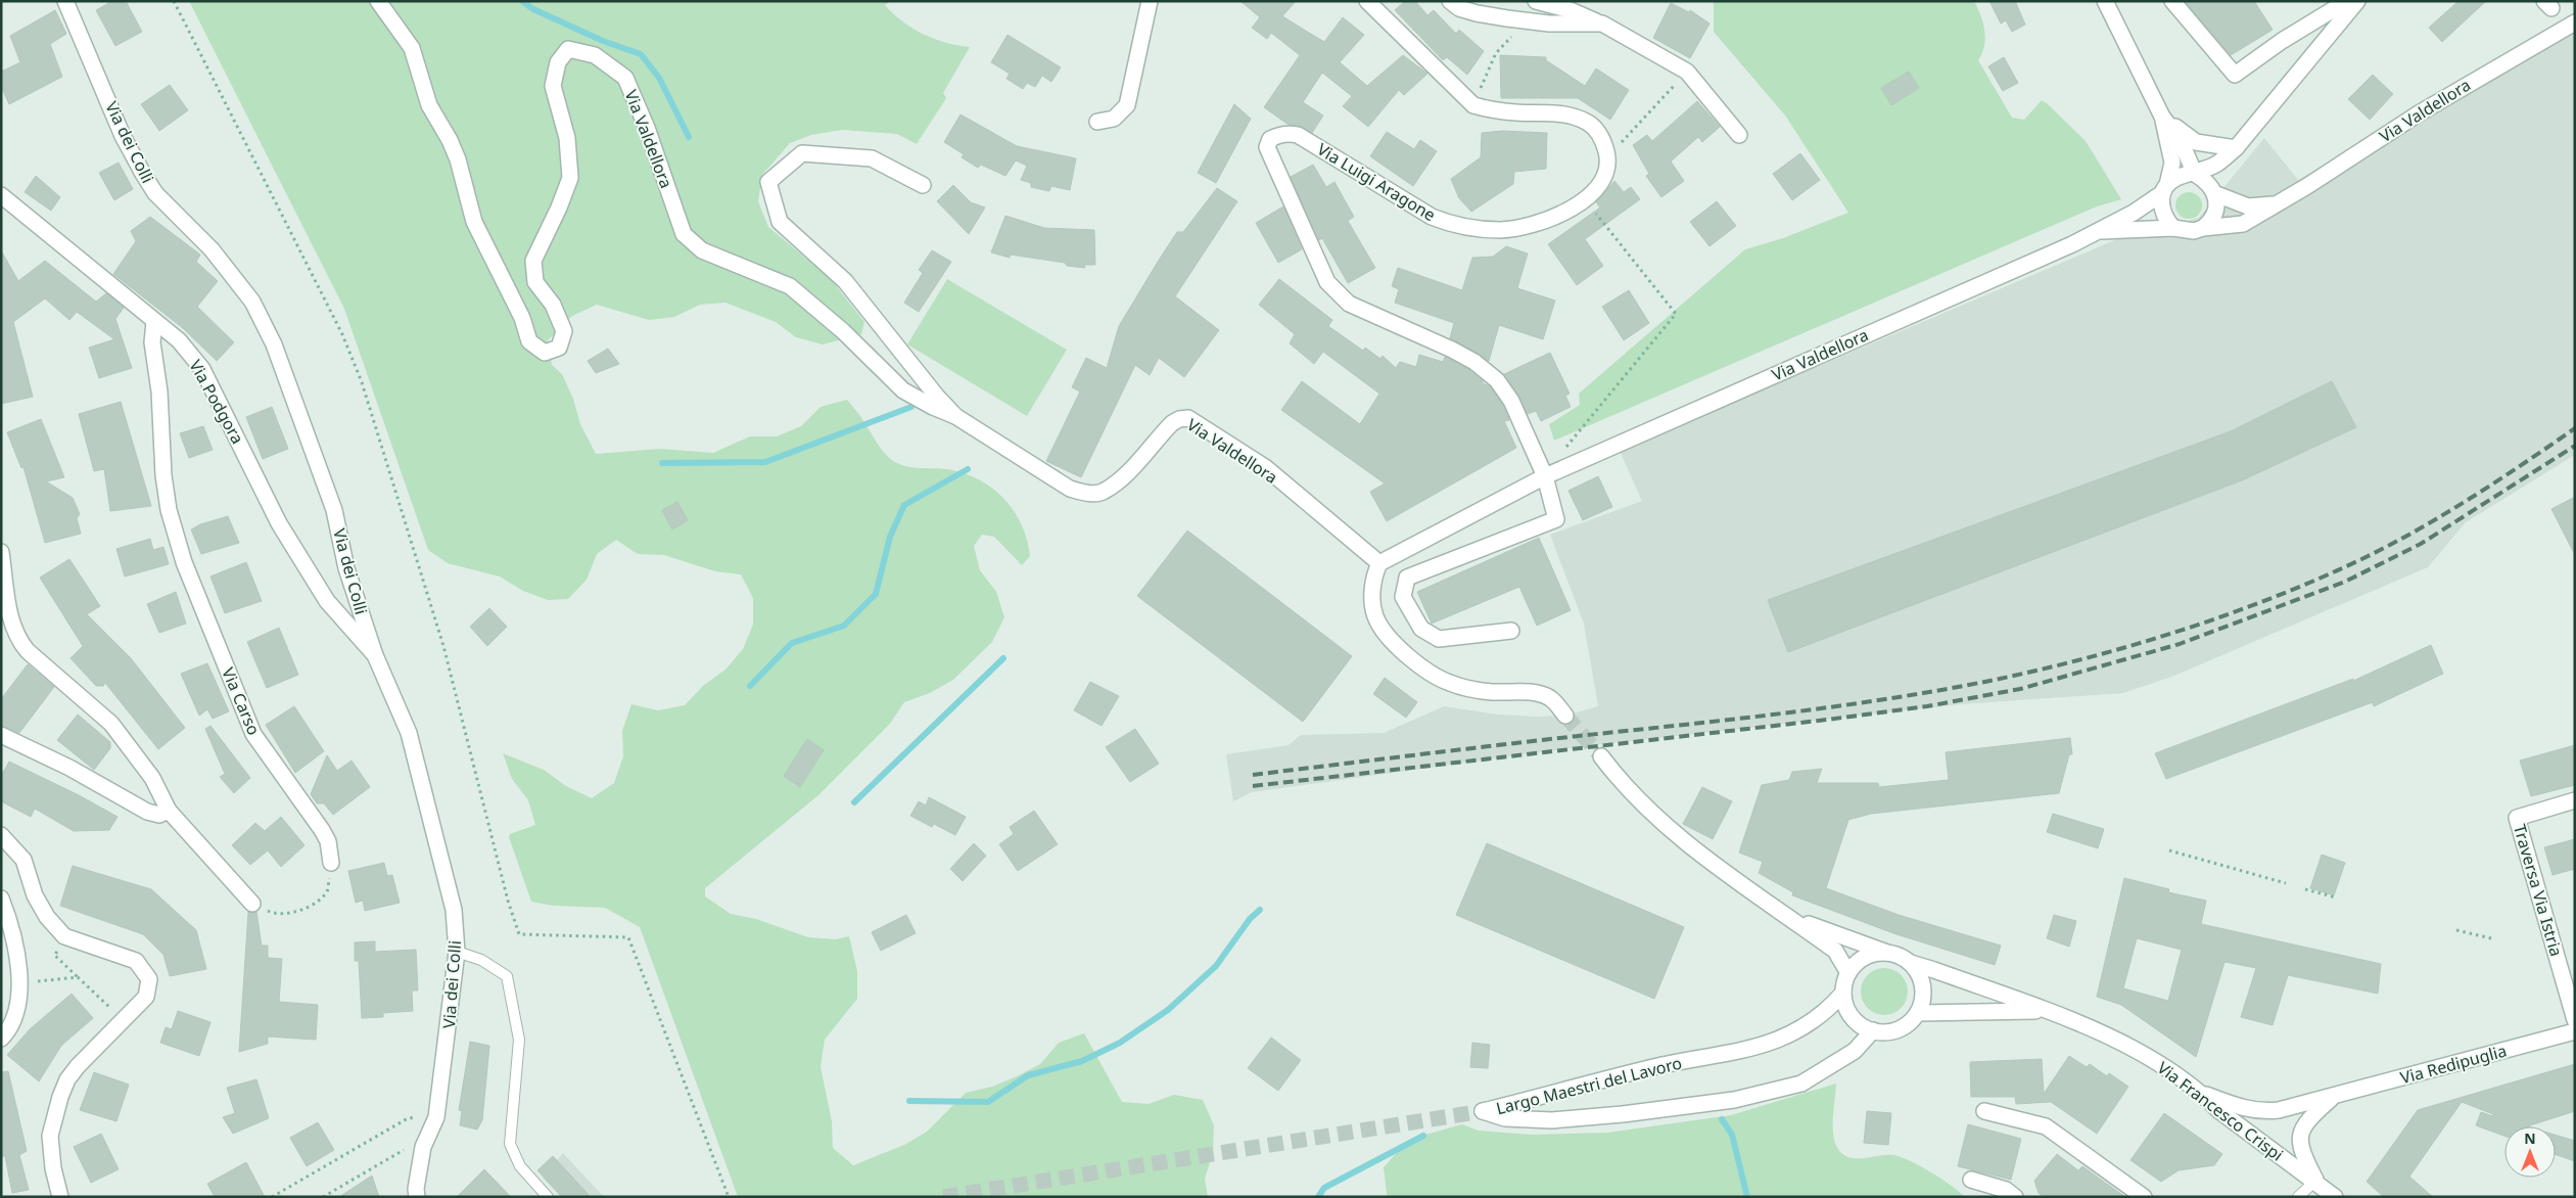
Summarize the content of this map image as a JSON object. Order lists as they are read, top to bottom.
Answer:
{
  "streets": {
    "street": [
      "Via Valdellora",
      "Via dei Colli",
      "Via Luigi Aragone",
      "Via Podgora",
      "Via Carso",
      "Traversa Via Istria",
      "Via Redipuglia",
      "Largo Maestri del Lavoro",
      "Via Francesco Crispi"
    ]
  },
  "crossings": [
    ["Via Valdellora", "Via Luigi Aragone"],
    ["Via dei Colli", "Via Podgora"],
    ["Via Podgora", "Via Carso"],
    ["Via Redipuglia", "Via Francesco Crispi"],
    ["Largo Maestri del Lavoro", "Via Francesco Crispi"]
  ],
  "north": "top"
}
